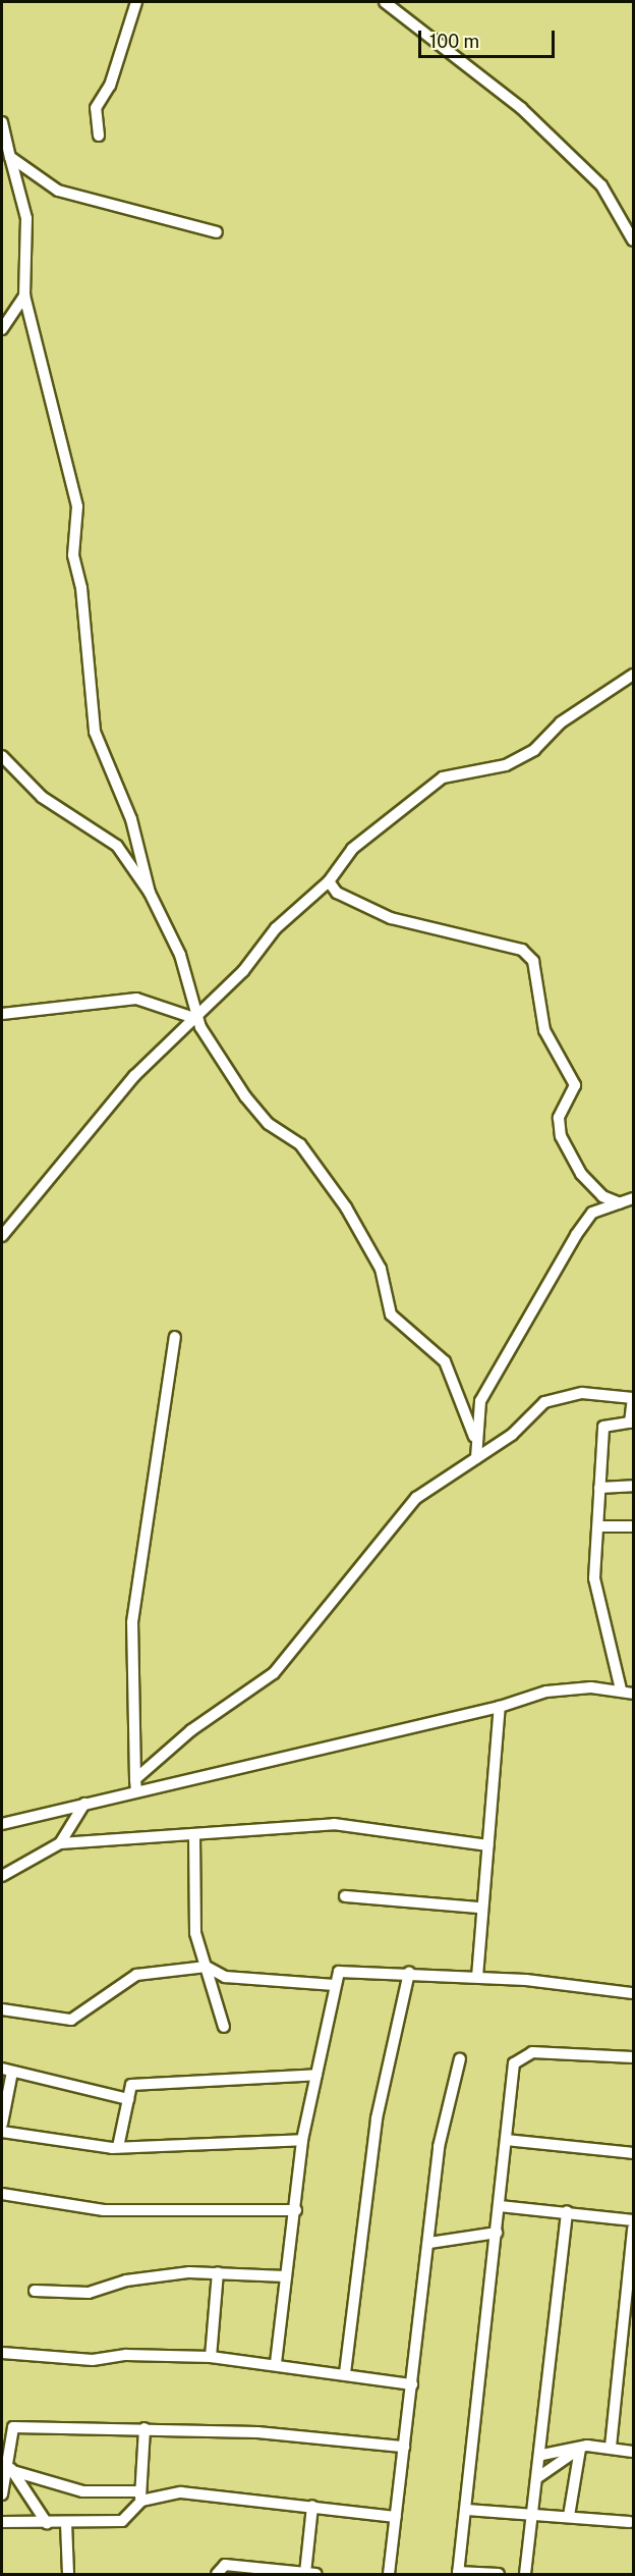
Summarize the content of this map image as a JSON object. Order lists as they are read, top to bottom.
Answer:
{
  "scale_bar": "100 m"
}
